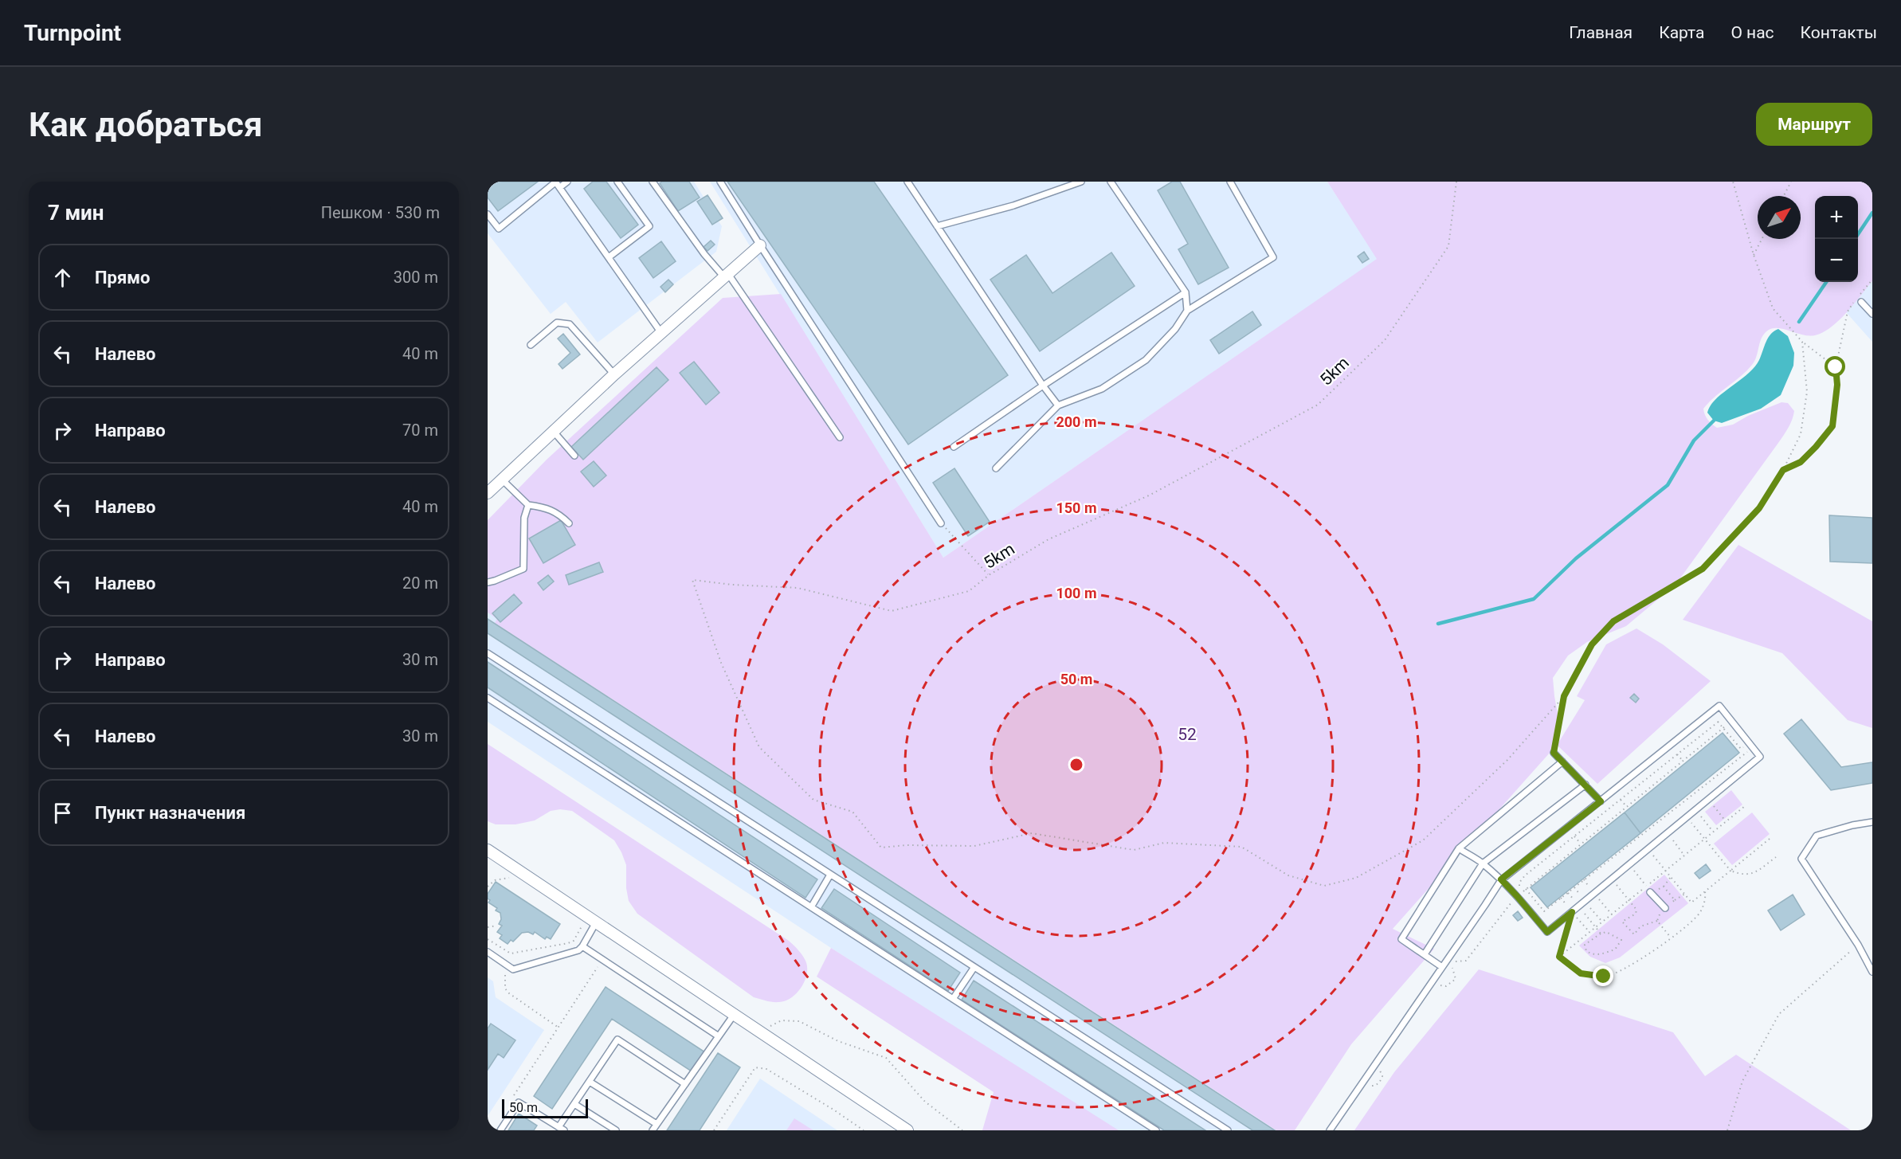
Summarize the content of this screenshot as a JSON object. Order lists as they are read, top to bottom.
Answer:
{
  "streets": {
    "path": ["5km"]
  },
  "parks": ["52"],
  "scale_bar": "50 m",
  "north": "top right",
  "page": {
    "header": "Turnpoint",
    "nav": [
      "Главная",
      "Карта",
      "О нас",
      "Контакты"
    ],
    "buttons": "Маршрут",
    "title": "Как добраться",
    "heading": ["7 мин", "Пешком · 530 m"],
    "map_buttons": ["+", "−"],
    "list": [
      ["Прямо", "300 m"],
      ["Налево", "40 m"],
      ["Направо", "70 m"],
      ["Налево", "40 m"],
      ["Налево", "20 m"],
      ["Направо", "30 m"],
      ["Налево", "30 m"],
      "Пункт назначения"
    ],
    "scale": "50 m"
  },
  "rings": [
    "200 m",
    "150 m",
    "100 m",
    "50 m"
  ]
}
